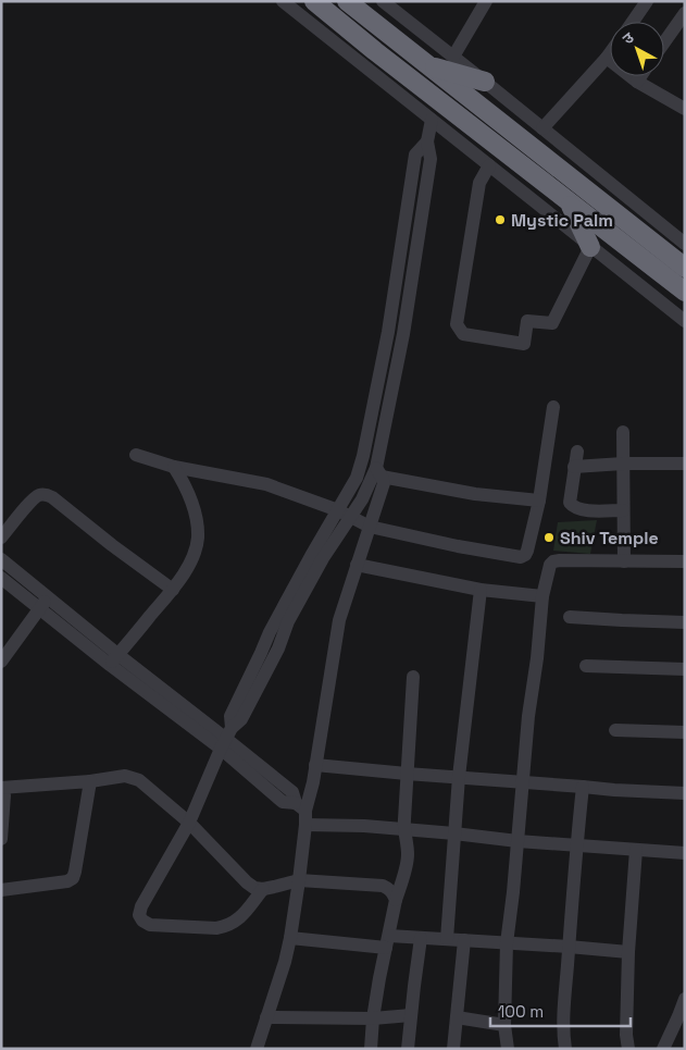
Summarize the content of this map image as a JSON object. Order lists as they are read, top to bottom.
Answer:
{
  "places": ["Mystic Palm", "Shiv Temple"],
  "scale_bar": "100 m",
  "north": "top left"
}
